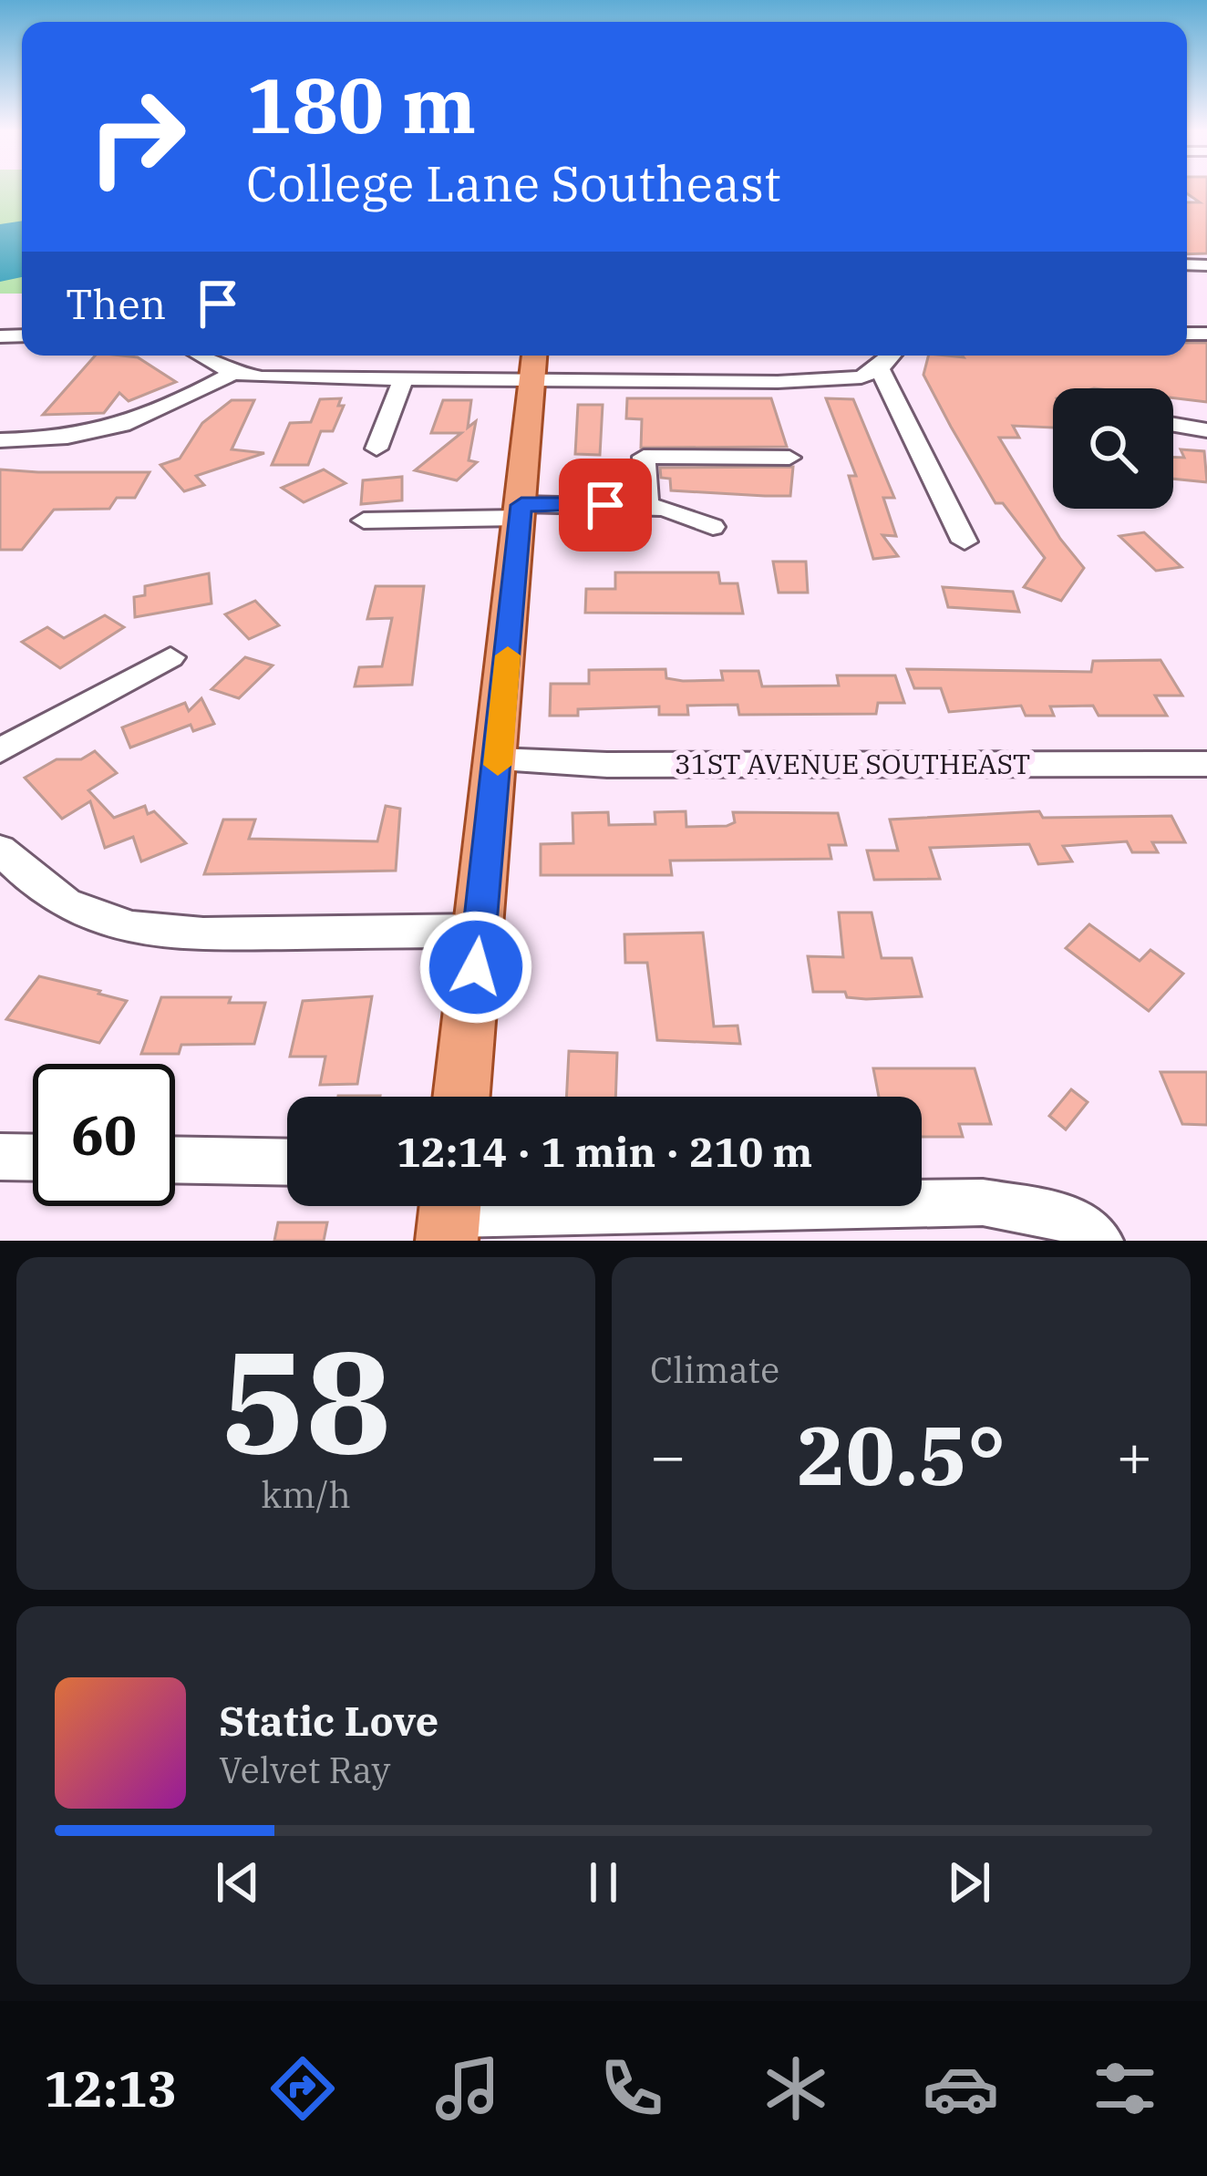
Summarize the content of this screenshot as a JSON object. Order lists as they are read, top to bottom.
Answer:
{
  "streets": {
    "street": ["31ST AVENUE SOUTHEAST"]
  },
  "page": {
    "turn": ["180 m", "College Lane Southeast"],
    "then": "Then",
    "limit": "60",
    "trip": "12:14 · 1 min · 210 m",
    "tile": [
      ["58", "km/h"],
      "Climate"
    ],
    "heat": ["−", "20.5°", "+"],
    "song": ["Static Love", "Velvet Ray"],
    "tabs": "12:13"
  }
}
